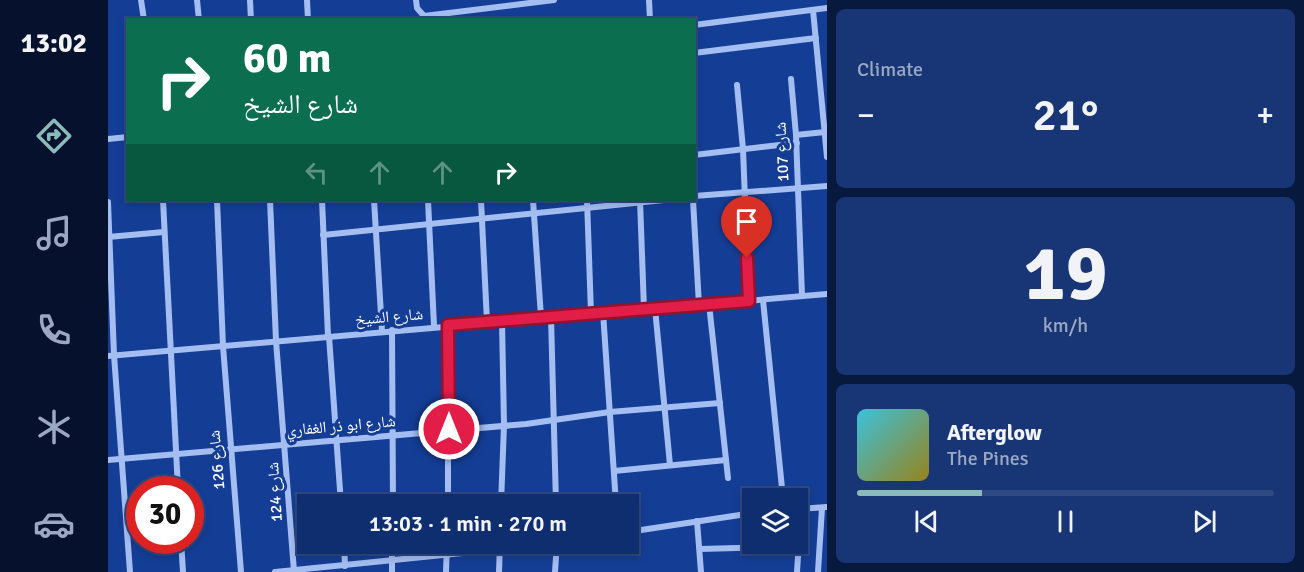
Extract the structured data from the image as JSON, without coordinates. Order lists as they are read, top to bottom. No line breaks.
{"streets":{"street":["شارع 107","شارع الشيخ","شارع ابو ذر الغفاري","شارع 126","شارع 124"]},"crossings":[["شارع 107","شارع الشيخ"],["شارع الشيخ","شارع 126"],["شارع الشيخ","شارع 124"],["شارع ابو ذر الغفاري","شارع 126"],["شارع ابو ذر الغفاري","شارع 124"]],"page":{"tabs":"13:02","tile":["Climate",["19","km/h"]],"turn":["60 m","شارع الشيخ"],"heat":["−","21°","+"],"song":["Afterglow","The Pines"],"limit":"30","trip":"13:03 · 1 min · 270 m"}}
